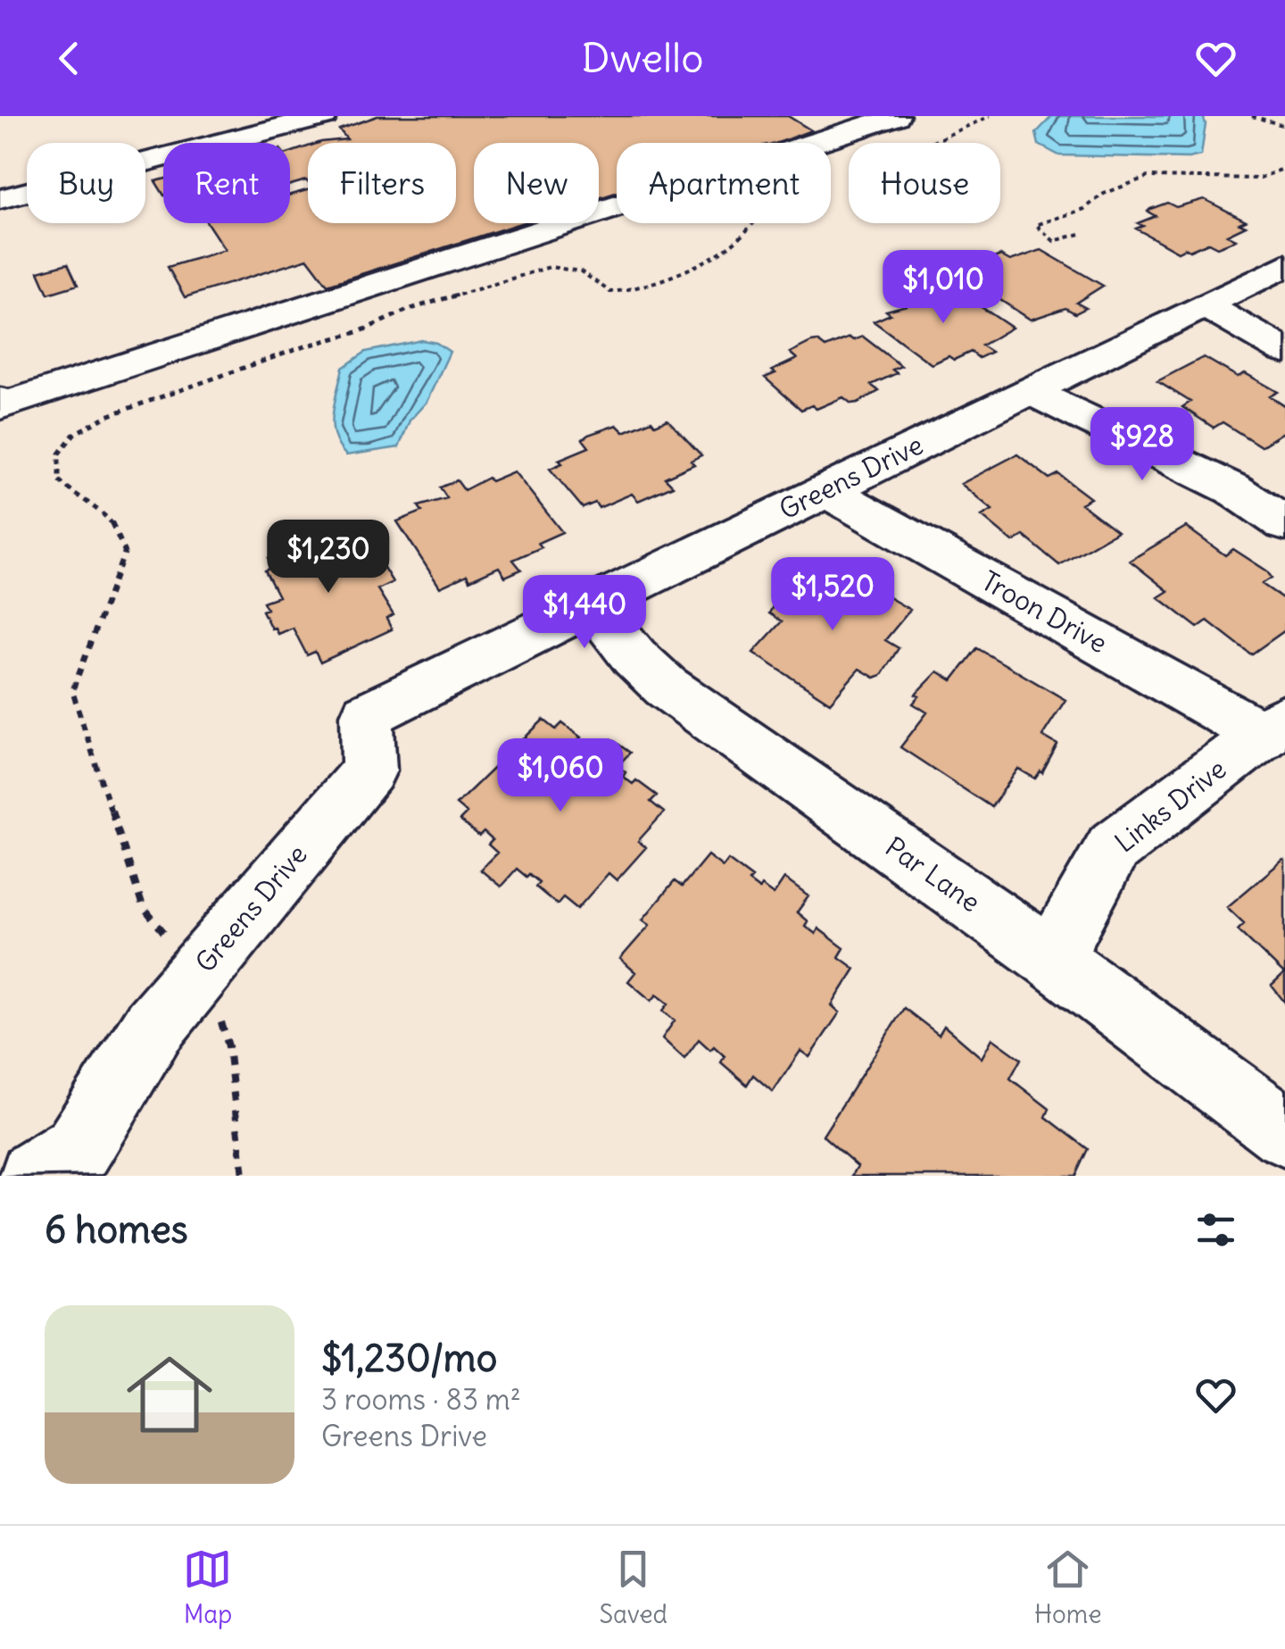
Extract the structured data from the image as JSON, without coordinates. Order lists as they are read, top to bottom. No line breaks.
{"streets":{"street":["Greens Drive","Troon Drive","Links Drive","Par Lane"]},"crossings":[["Greens Drive","Troon Drive"],["Greens Drive","Par Lane"],["Troon Drive","Links Drive"],["Links Drive","Par Lane"]],"page":{"header":"Dwello","chip":["Buy","Rent","Filters","New","Apartment","House"],"price":["$1,010","$928","$1,230","$1,520","$1,440","$1,060"],"heading":"6 homes","list":[{"name":"$1,230/mo","note":"3 rooms · 83 m² · Greens Drive"}],"tabs":["Map","Saved","Home"]}}
